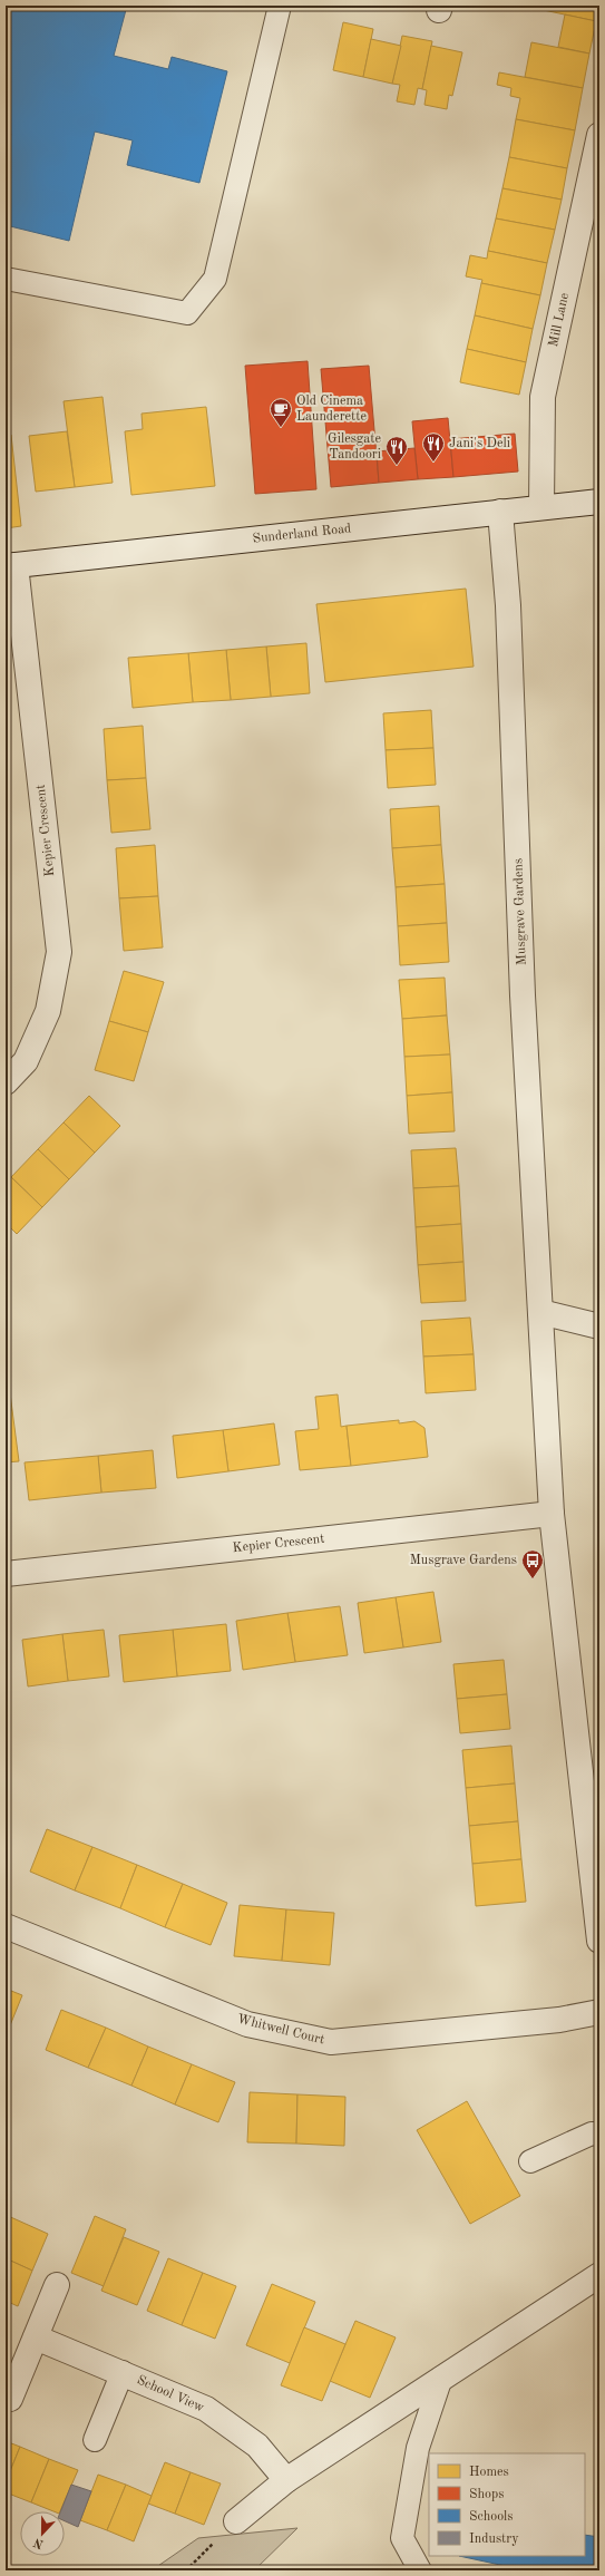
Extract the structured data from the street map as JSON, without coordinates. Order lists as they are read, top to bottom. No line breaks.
{"streets":{"street":["Mill Lane","Sunderland Road","Kepier Crescent","Musgrave Gardens","Whitwell Court","School View"]},"crossings":[["Mill Lane","Sunderland Road"],["Sunderland Road","Kepier Crescent"],["Sunderland Road","Musgrave Gardens"],["Kepier Crescent","Musgrave Gardens"]],"places":{"cafe":["Old Cinema Launderette"],"restaurant":["Jani's Deli","Gilesgate Tandoori"],"bus stop":["Musgrave Gardens"]},"legend":["Homes","Shops","Schools","Industry"],"north":"bottom"}
